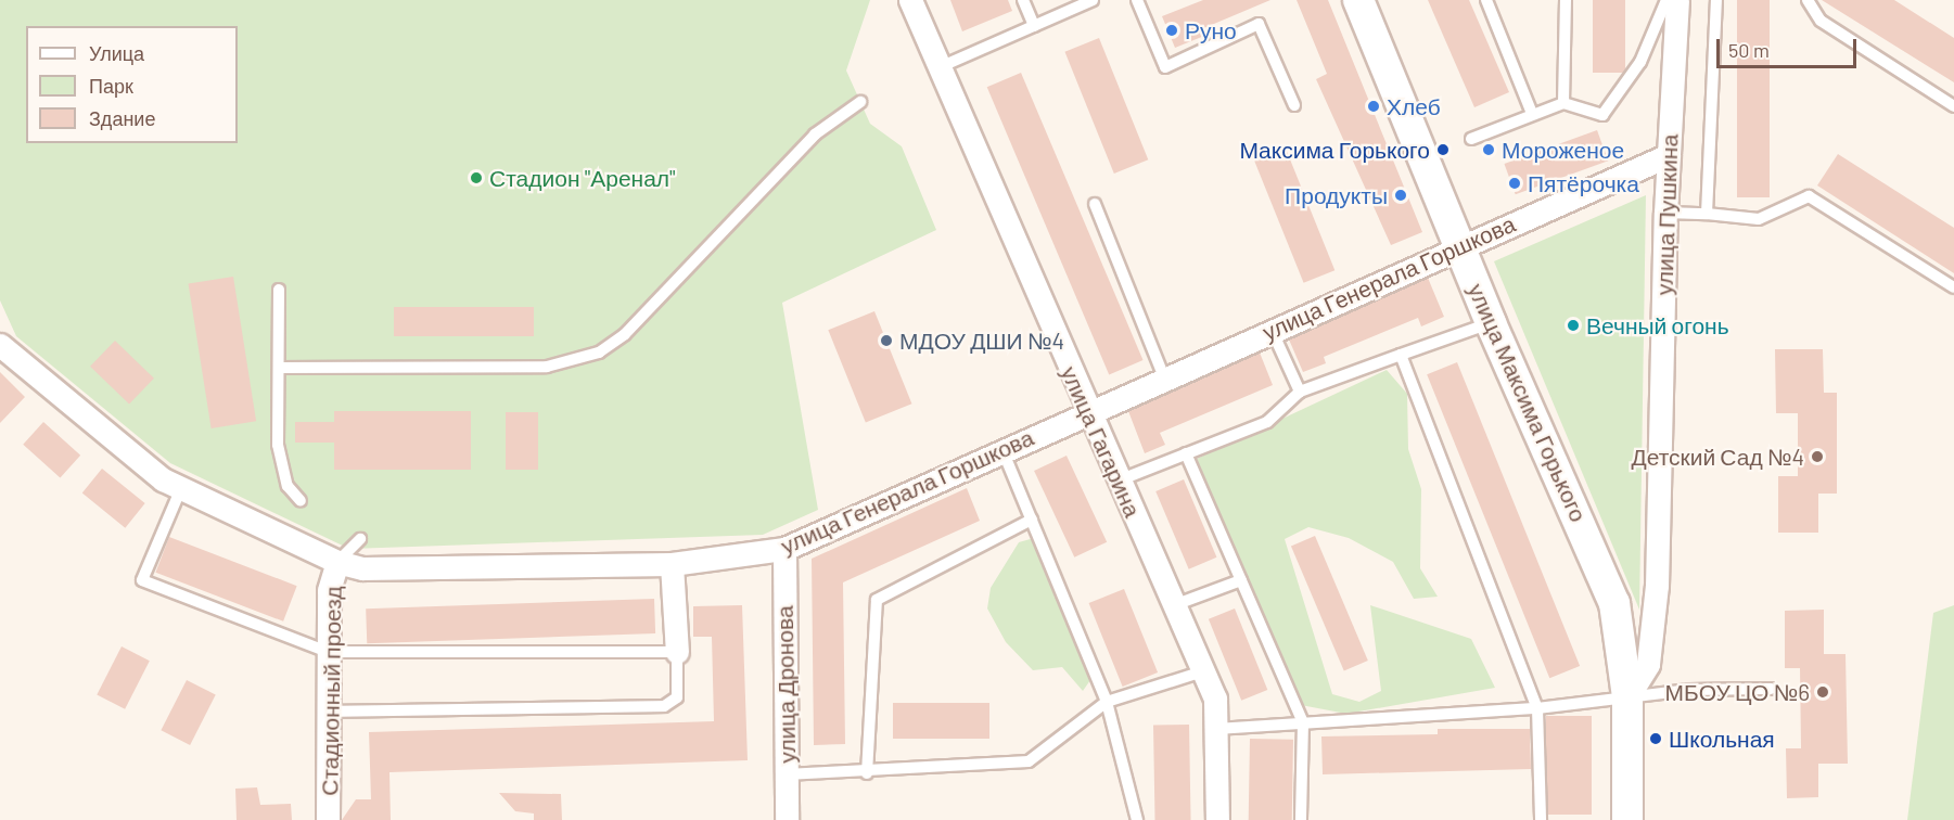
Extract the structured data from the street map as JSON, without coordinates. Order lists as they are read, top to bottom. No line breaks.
{"streets":{"street":["улица Пушкина","улица Генерала Горшкова","улица Максима Горького","улица Гагарина","улица Дронова","Стадионный проезд"]},"crossings":[["улица Пушкина","улица Генерала Горшкова"],["улица Пушкина","улица Максима Горького"],["улица Генерала Горшкова","улица Максима Горького"],["улица Генерала Горшкова","улица Гагарина"],["улица Генерала Горшкова","улица Дронова"],["улица Генерала Горшкова","Стадионный проезд"]],"places":["Руно","Хлеб","Максима Горького","Мороженое","Стадион \"Аренал\"","Пятёрочка","Продукты","Вечный огонь","МДОУ ДШИ №4","Детский Сад №4","МБОУ ЦО №6","Школьная"],"legend":["Улица","Парк","Здание"],"scale_bar":"50 m"}
